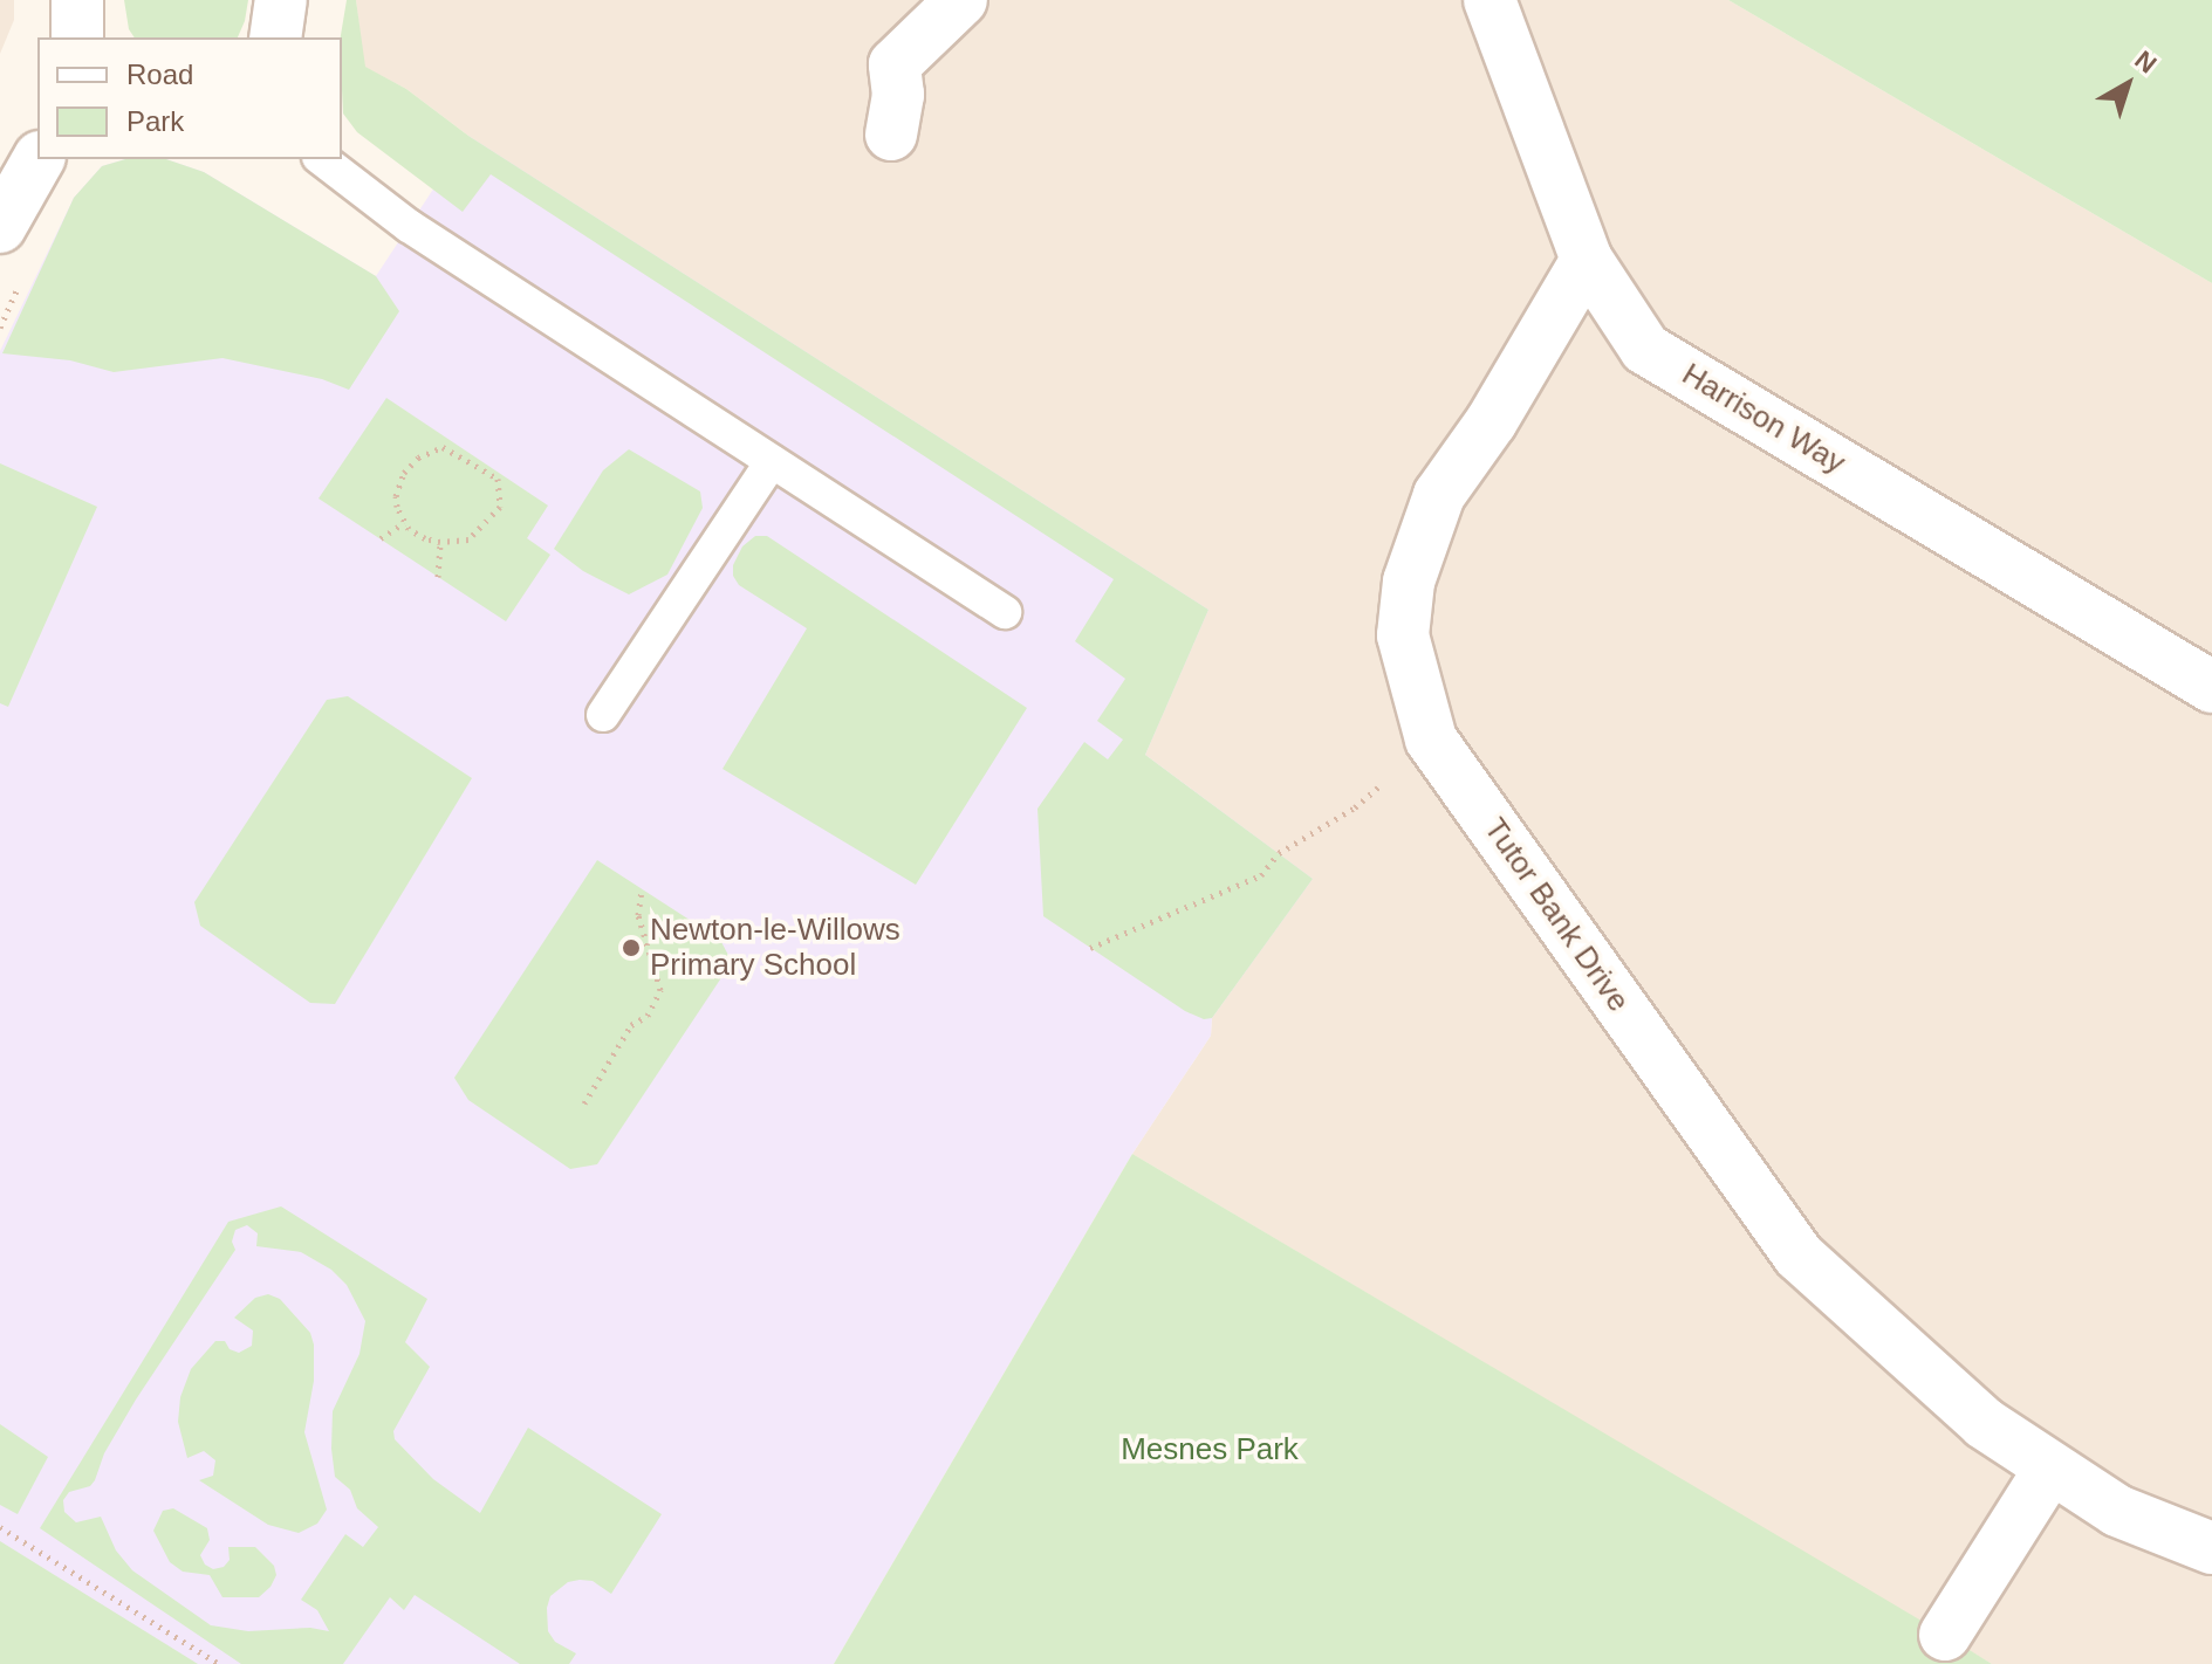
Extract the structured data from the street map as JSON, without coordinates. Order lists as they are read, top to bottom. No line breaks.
{"streets":{"street":["Harrison Way","Tutor Bank Drive"]},"crossings":[["Harrison Way","Tutor Bank Drive"]],"parks":["Mesnes Park"],"places":["Newton-le-Willows Primary School"],"legend":["Road","Park"],"north":"top right"}
